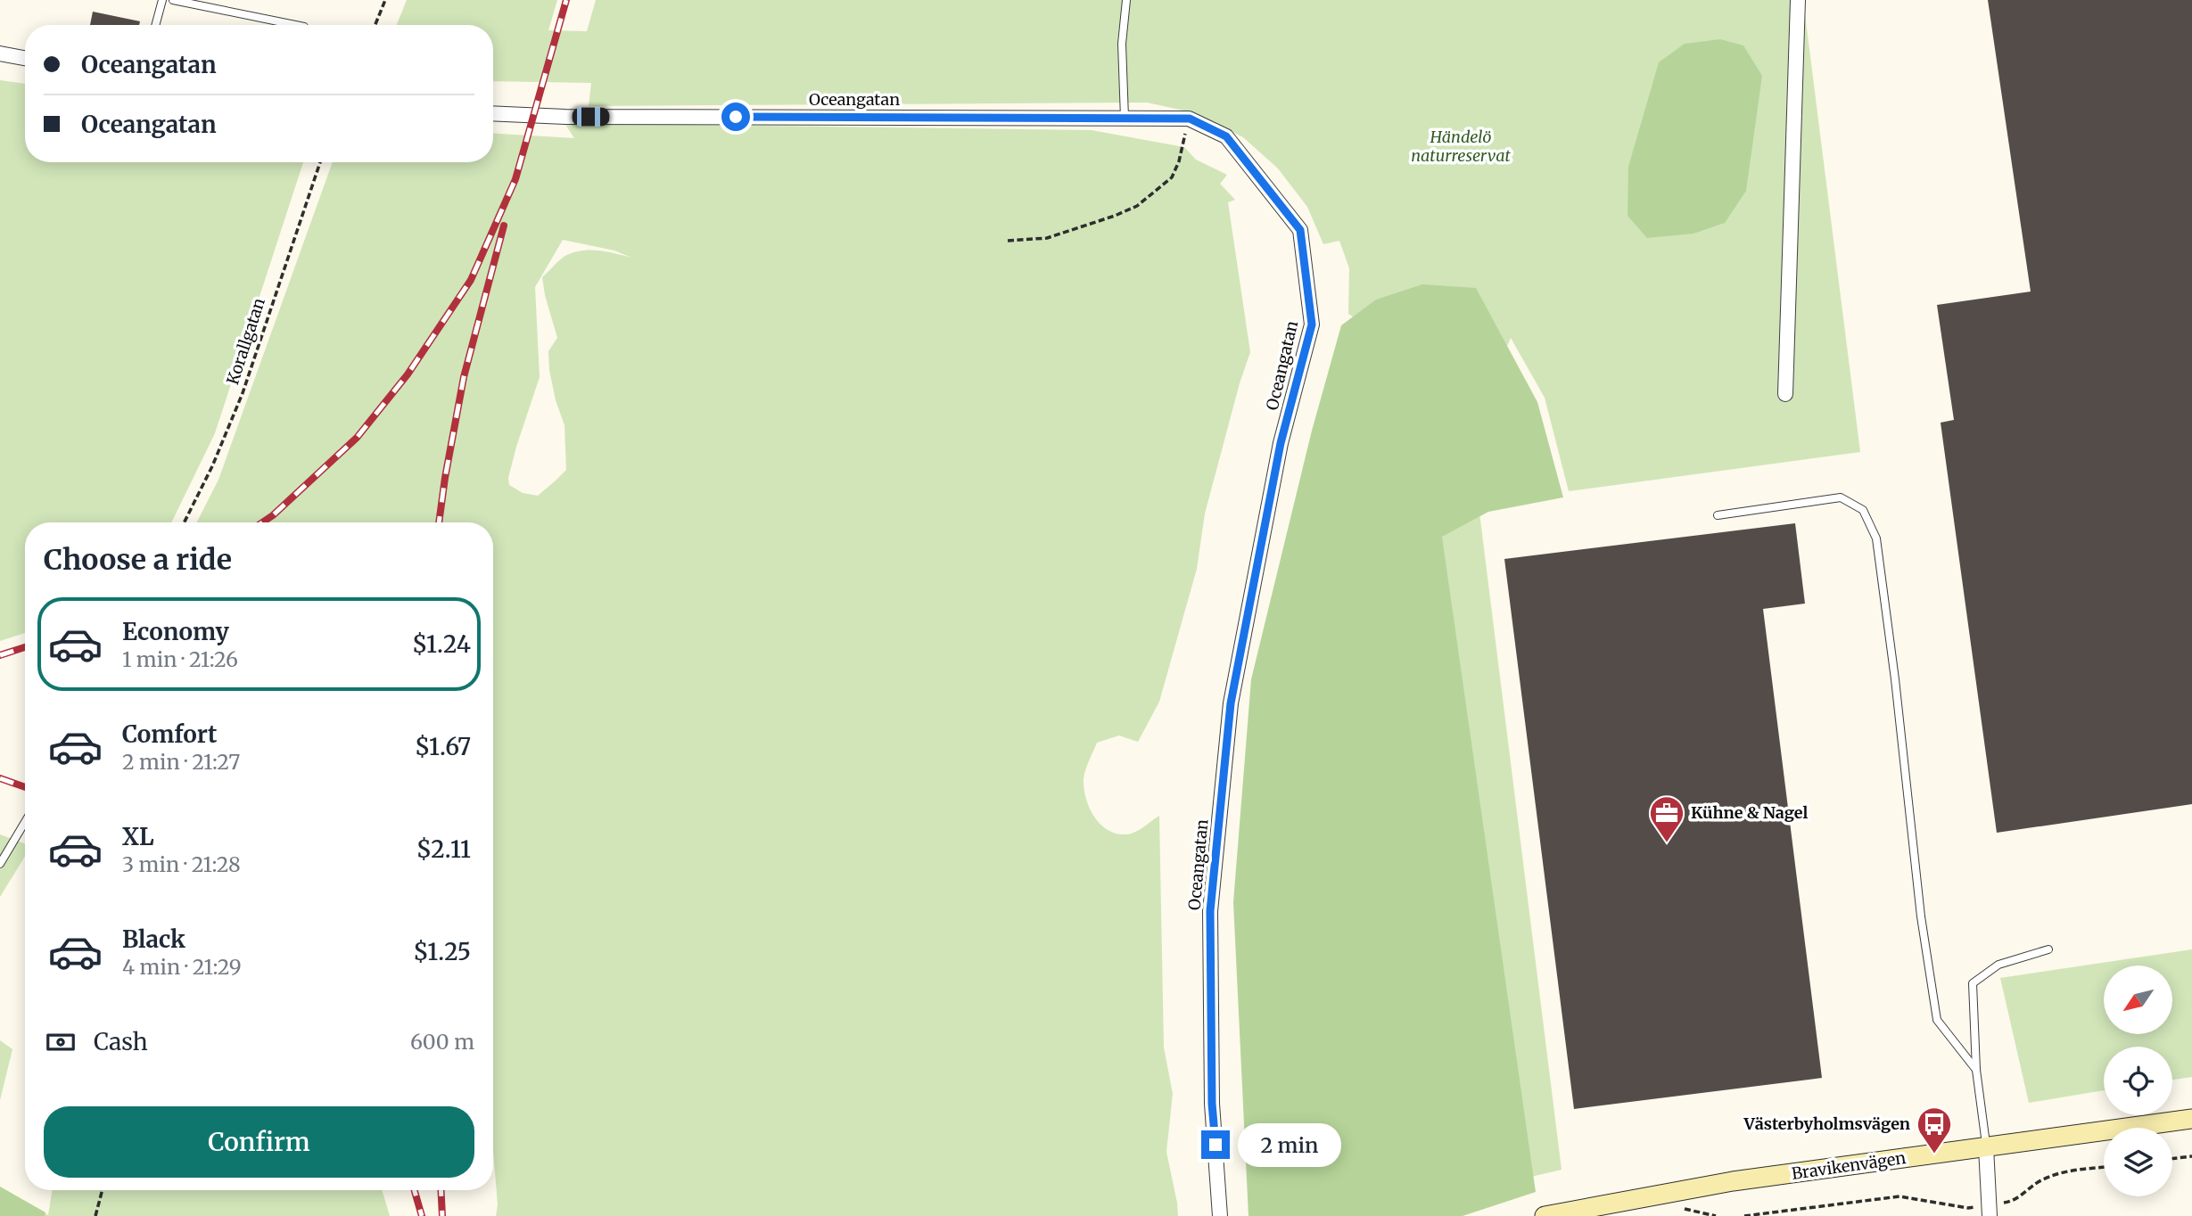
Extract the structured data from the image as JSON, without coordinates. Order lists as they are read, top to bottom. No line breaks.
{"streets":{"street":["Oceangatan","Bravikenvägen"],"path":["Korallgatan"]},"parks":["Händelö naturreservat"],"places":{"office":["Kühne & Nagel"],"bus stop":["Västerbyholmsvägen"]},"north":"bottom left","page":{"banner":["Oceangatan","Oceangatan"],"heading":"Choose a ride","list":[{"name":"Economy","note":"1 min · 21:26","value":"$1.24"},{"name":"Comfort","note":"2 min · 21:27","value":"$1.67"},{"name":"XL","note":"3 min · 21:28","value":"$2.11"},{"name":"Black","note":"4 min · 21:29","value":"$1.25"}],"pay":["Cash","600 m"],"buttons":"Confirm","bubble":"2 min"}}
